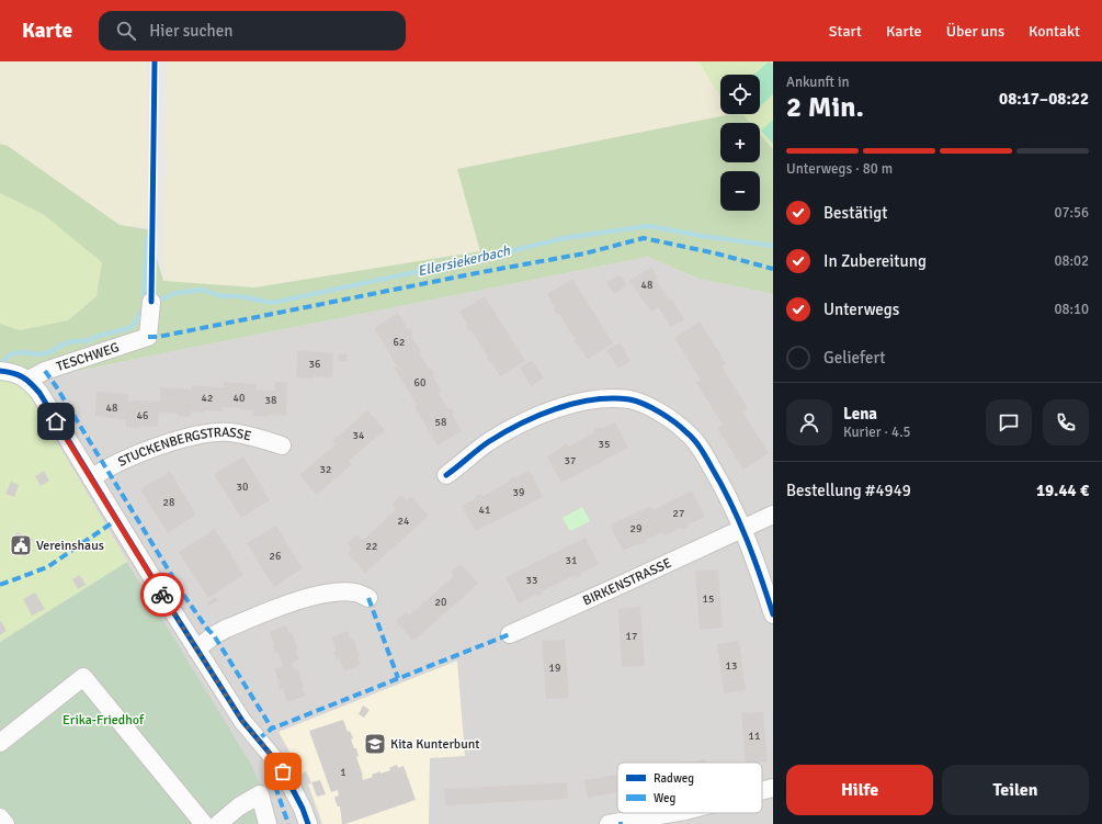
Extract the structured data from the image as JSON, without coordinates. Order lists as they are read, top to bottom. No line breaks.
{"streets":{"street":["TESCHWEG","STUCKENBERGSTRASSE","BIRKENSTRASSE"]},"water":["Ellersiekerbach"],"parks":["Erika-Friedhof"],"places":{"public building":["Vereinshaus"],"school or university":["Kita Kunterbunt"]},"house_numbers":["48","62","36","60","42","40","38","48","46","58","34","35","37","32","30","39","28","41","27","24","29","22","26","31","33","15","20","17","13","19","11","1"],"legend":["Radweg","Weg"],"page":{"header":"Karte","search":"Hier suchen","nav":["Start","Karte","Über uns","Kontakt"],"heading":["2 Min.","Ankunft in","08:17–08:22"],"panel":["Lena","Kurier · 4.5","Bestellung #4949","19.44 €"],"map_buttons":["+","−"],"bar":"Unterwegs · 80 m","list":[["Bestätigt","07:56"],["In Zubereitung","08:02"],["Unterwegs","08:10"],"Geliefert"],"buttons":["Hilfe","Teilen"]}}
